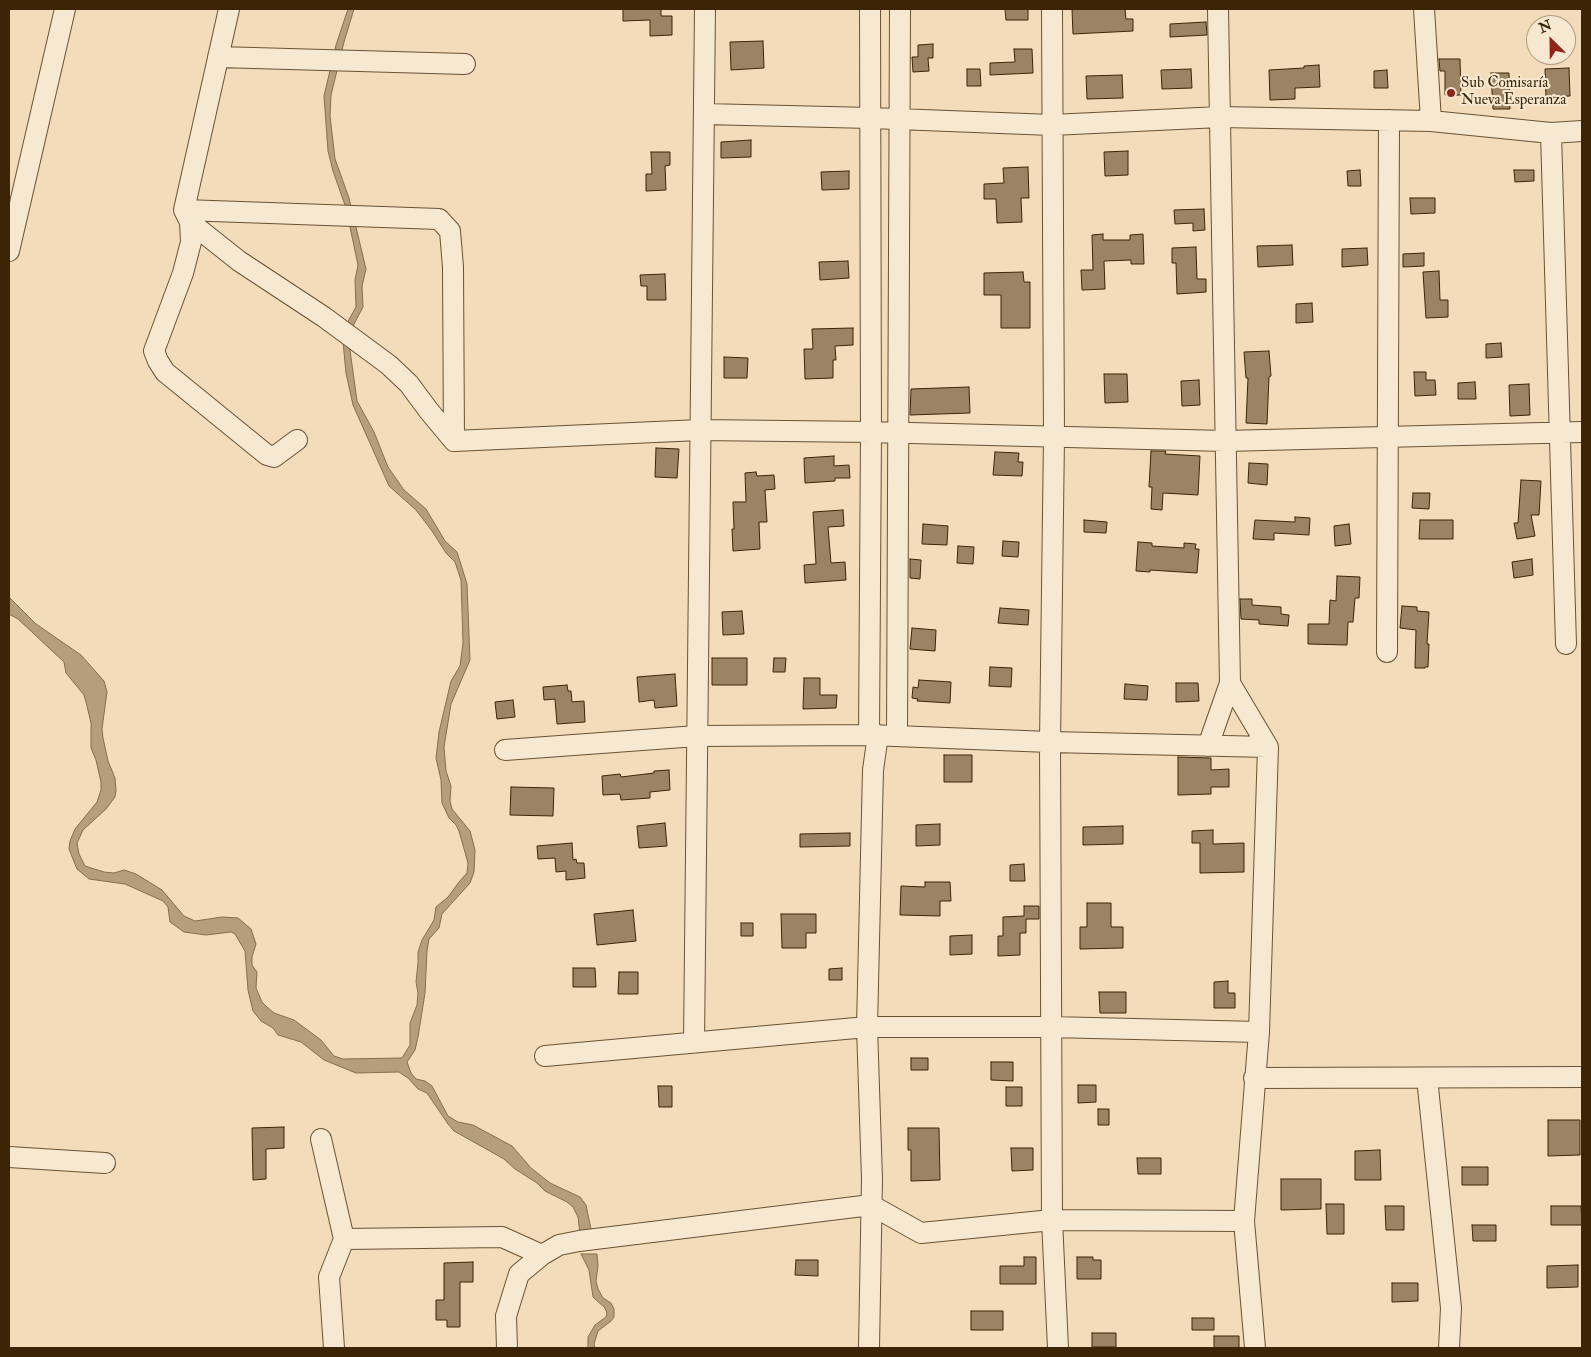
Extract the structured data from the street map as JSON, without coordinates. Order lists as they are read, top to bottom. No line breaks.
{"places":["Sub Comisaría Nueva Esperanza"],"north":"top left"}
